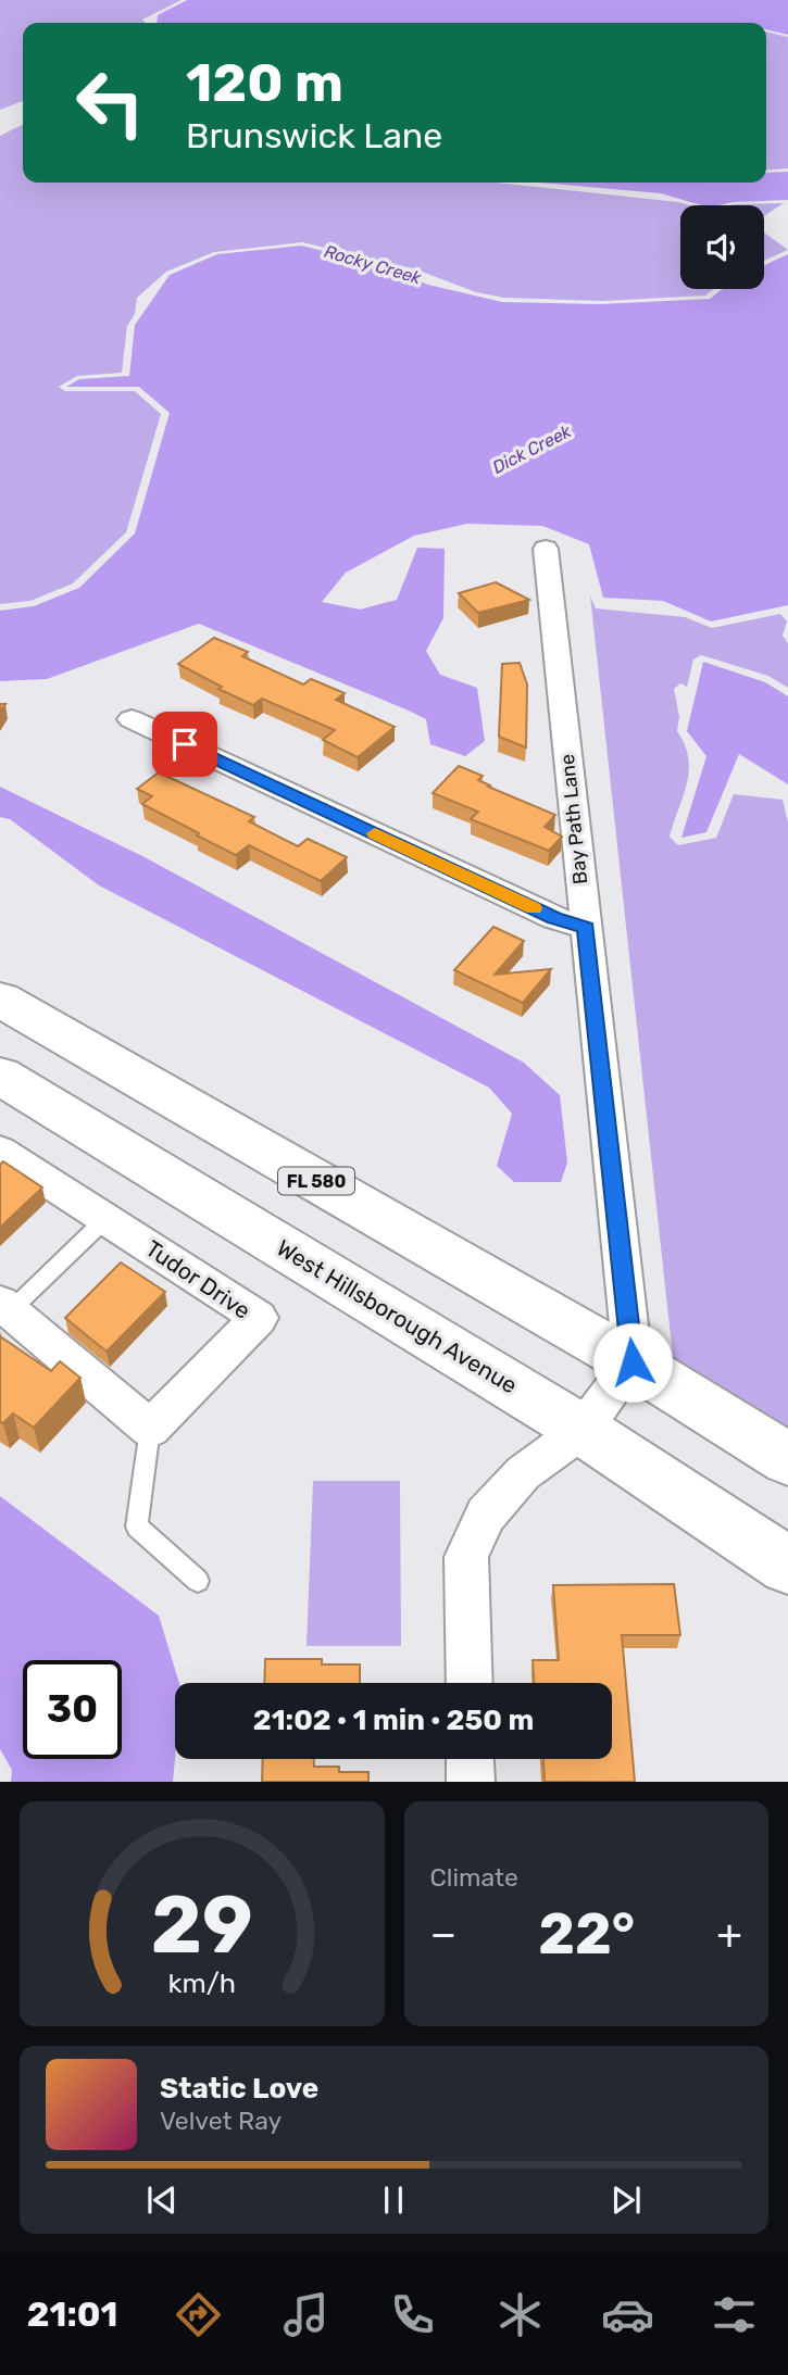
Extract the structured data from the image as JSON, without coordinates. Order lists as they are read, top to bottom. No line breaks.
{"streets":{"main road":["FL 580","West Hillsborough Avenue"],"street":["Bay Path Lane","Tudor Drive"]},"crossings":[["Bay Path Lane","FL 580"]],"water":["Rocky Creek","Dick Creek"],"page":{"turn":["120 m","Brunswick Lane"],"limit":"30","trip":"21:02 · 1 min · 250 m","tile":"Climate","heat":["−","22°","+"],"song":["Static Love","Velvet Ray"],"tabs":"21:01","gauge":["29","km/h"]}}
